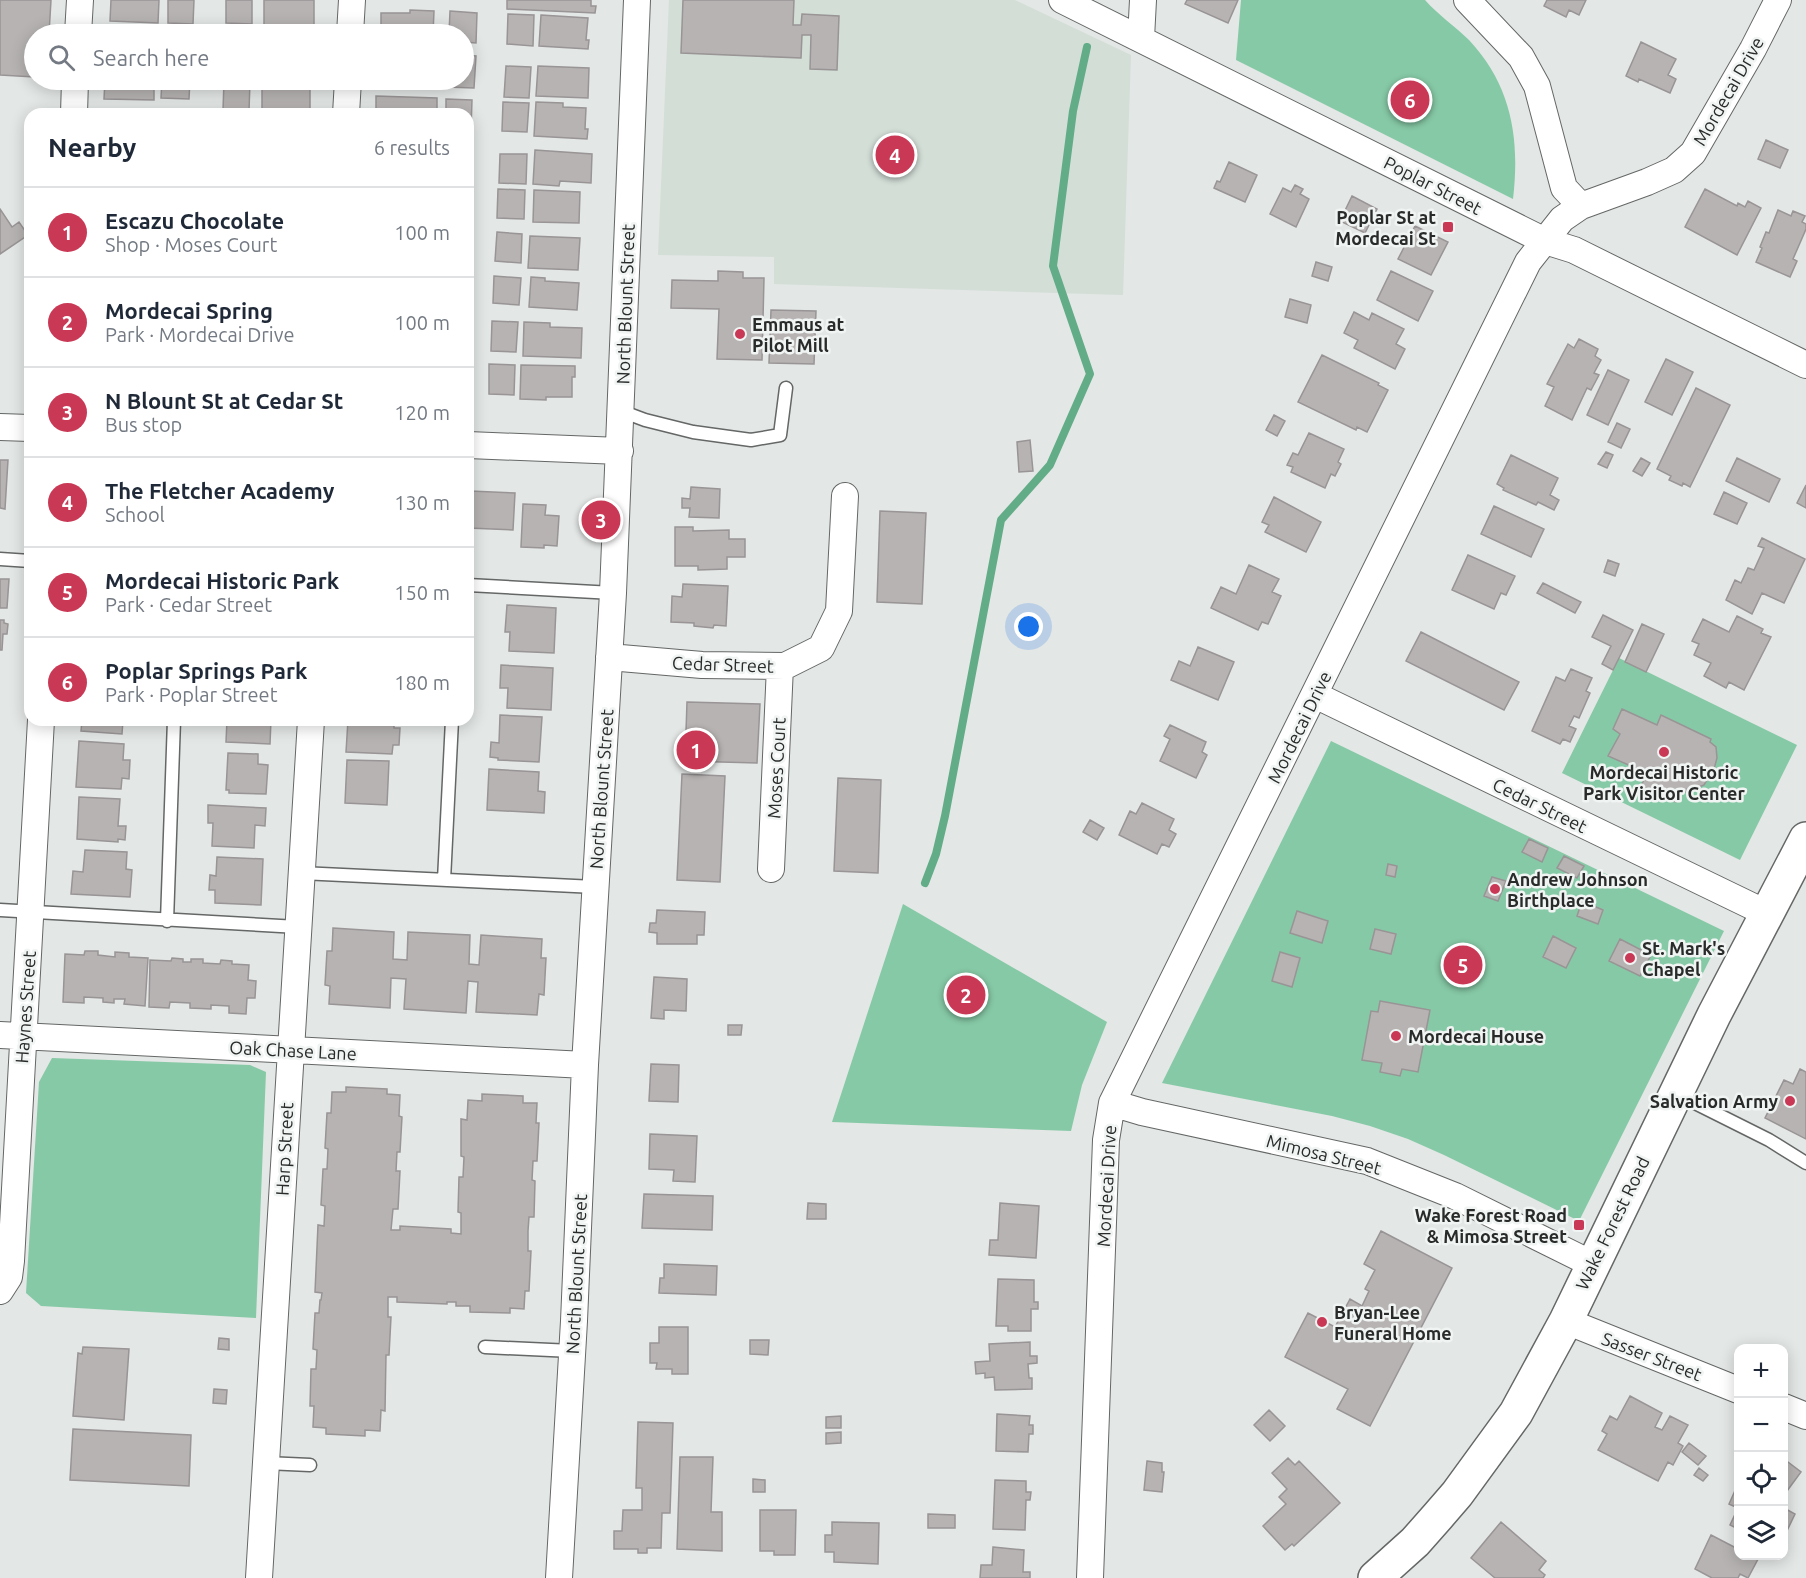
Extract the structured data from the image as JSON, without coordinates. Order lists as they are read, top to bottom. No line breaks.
{"streets":{"main road":["Wake Forest Road"],"street":["Mordecai Drive","Poplar Street","North Blount Street","Cedar Street","Moses Court","Haynes Street","Oak Chase Lane","Harp Street","Mimosa Street","Sasser Street"]},"crossings":[["Mordecai Drive","Poplar Street"],["Mordecai Drive","Cedar Street"],["Mordecai Drive","Mimosa Street"],["North Blount Street","Cedar Street"],["North Blount Street","Oak Chase Lane"],["Cedar Street","Moses Court"],["Cedar Street","Wake Forest Road"],["Haynes Street","Oak Chase Lane"],["Oak Chase Lane","Harp Street"],["Mimosa Street","Wake Forest Road"],["Wake Forest Road","Sasser Street"]],"places":{"transit":["Poplar St at Mordecai St","Wake Forest Road & Mimosa Street"],"other":["Emmaus at Pilot Mill","Mordecai Historic Park Visitor Center","Andrew Johnson Birthplace","St. Mark's Chapel","Mordecai House","Salvation Army","Bryan-Lee Funeral Home"]},"page":{"search":"Search here","pins":["6","4","3","1","5","2"],"heading":["Nearby","6 results"],"list":[{"mark":"1","name":"Escazu Chocolate","note":"Shop · Moses Court","value":"100 m"},{"mark":"2","name":"Mordecai Spring","note":"Park · Mordecai Drive","value":"100 m"},{"mark":"3","name":"N Blount St at Cedar St","note":"Bus stop","value":"120 m"},{"mark":"4","name":"The Fletcher Academy","note":"School","value":"130 m"},{"mark":"5","name":"Mordecai Historic Park","note":"Park · Cedar Street","value":"150 m"},{"mark":"6","name":"Poplar Springs Park","note":"Park · Poplar Street","value":"180 m"}],"map_buttons":["+","−"]}}
